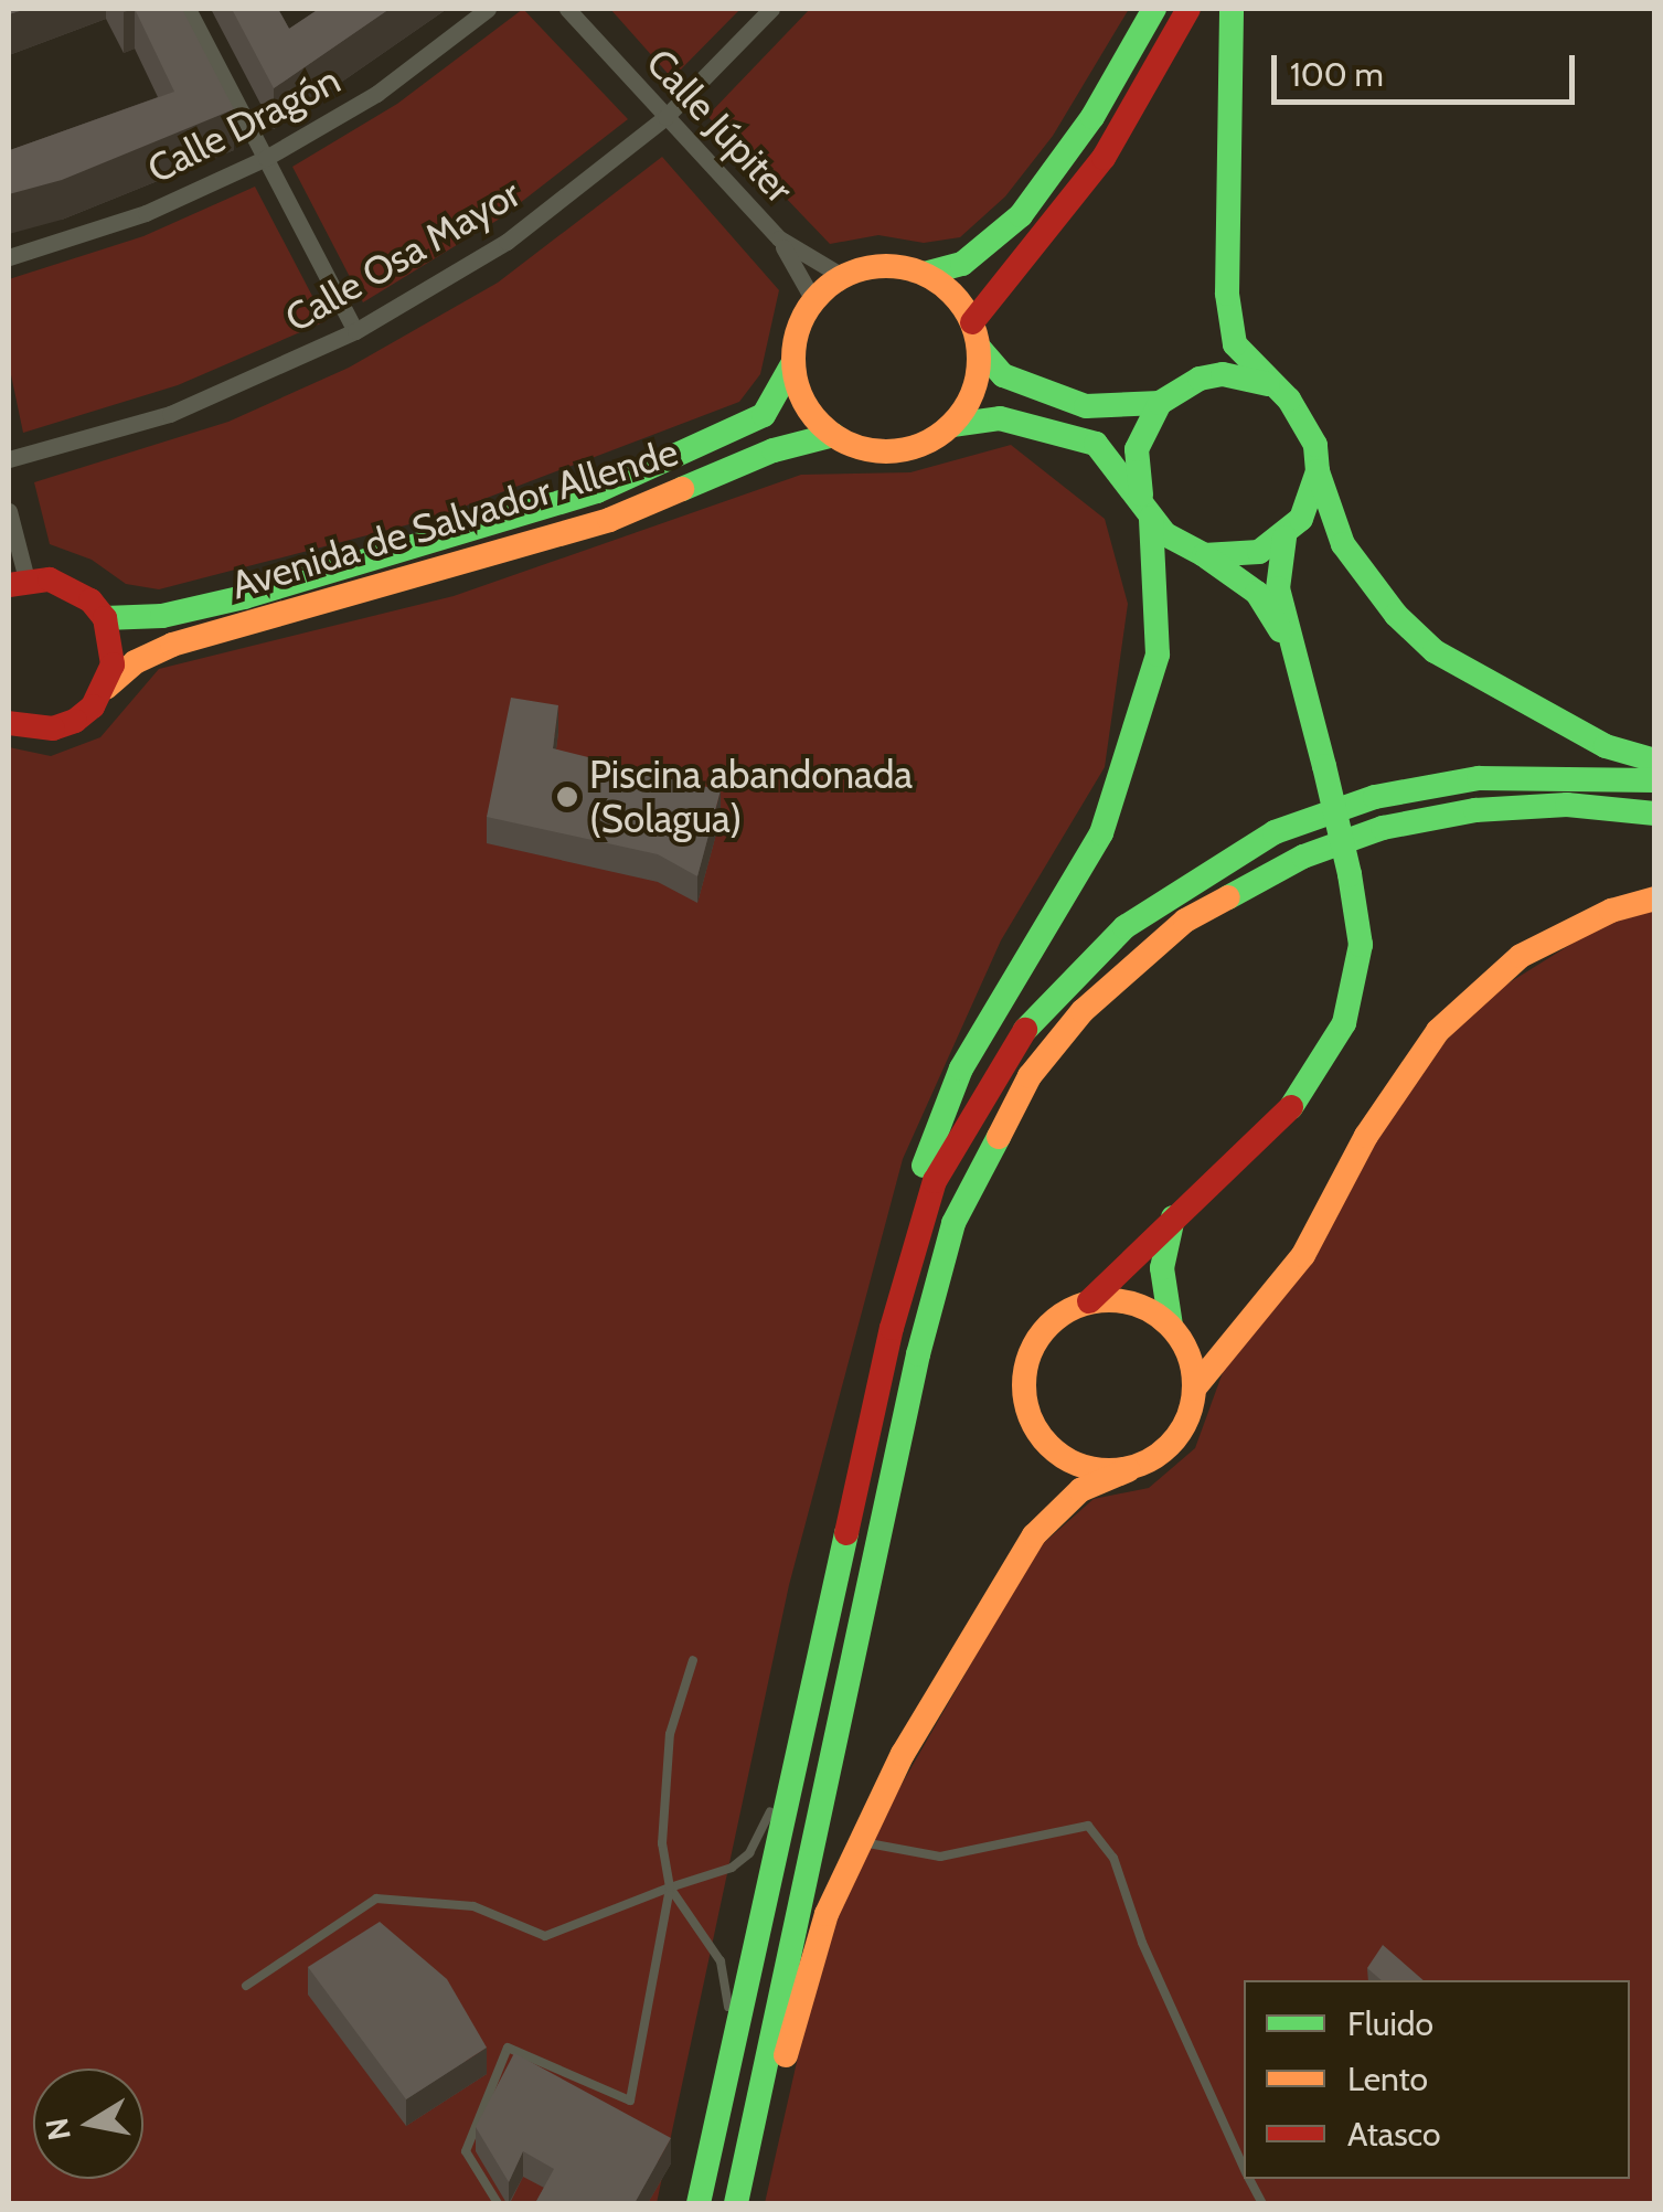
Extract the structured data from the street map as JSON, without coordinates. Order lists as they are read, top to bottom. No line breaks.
{"streets":{"main road":["Avenida de Salvador Allende"],"street":["Calle Dragón","Calle Júpiter","Calle Osa Mayor"]},"crossings":[["Calle Júpiter","Calle Osa Mayor"],["Calle Júpiter","Avenida de Salvador Allende"]],"places":["Piscina abandonada (Solagua)"],"legend":["Fluido","Lento","Atasco"],"scale_bar":"100 m","north":"left"}
